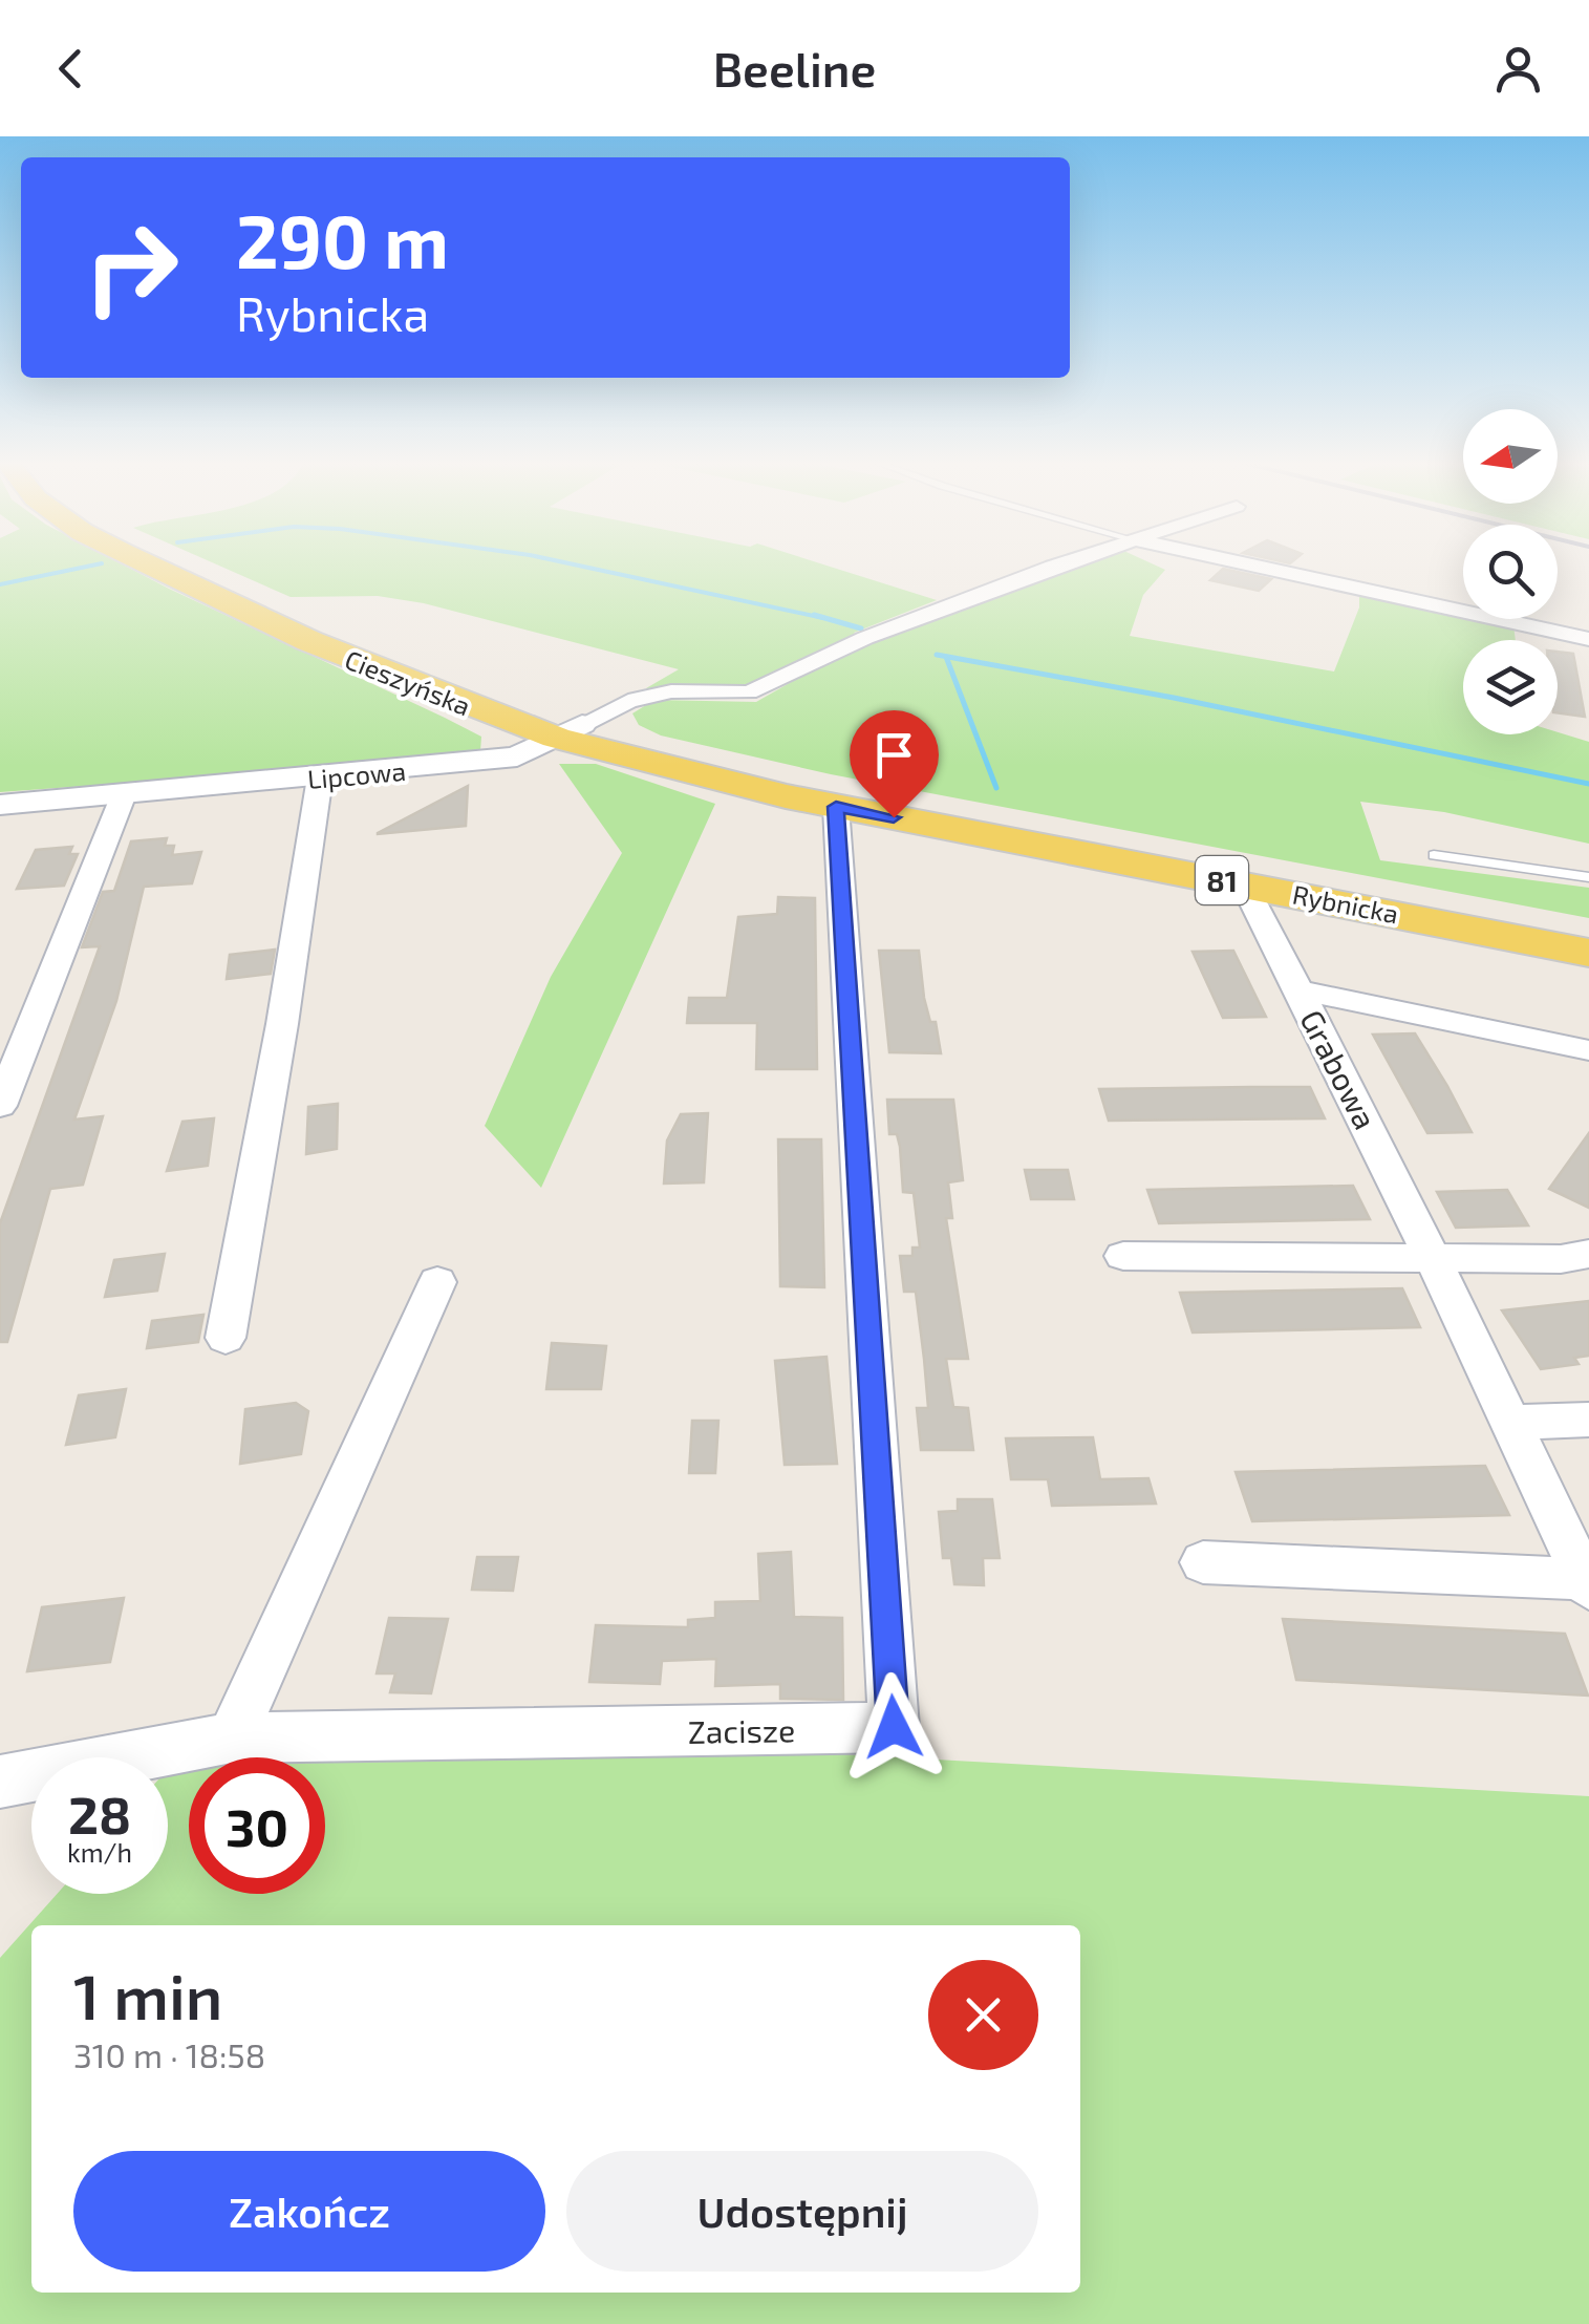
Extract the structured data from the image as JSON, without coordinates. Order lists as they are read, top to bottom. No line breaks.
{"streets":{"main road":["Cieszyńska","81","Rybnicka"],"street":["Lipcowa","Grabowa","Zacisze"]},"crossings":[["Cieszyńska","Lipcowa"],["Cieszyńska","Rybnicka"],["Cieszyńska","Zacisze"],["Rybnicka","Grabowa"],["Rybnicka","Zacisze"]],"north":"left","page":{"header":"Beeline","turn":["290 m","Rybnicka"],"speed":"28 km/h","limit":"30","heading":["1 min","310 m · 18:58"],"buttons":["Zakończ","Udostępnij"]}}
